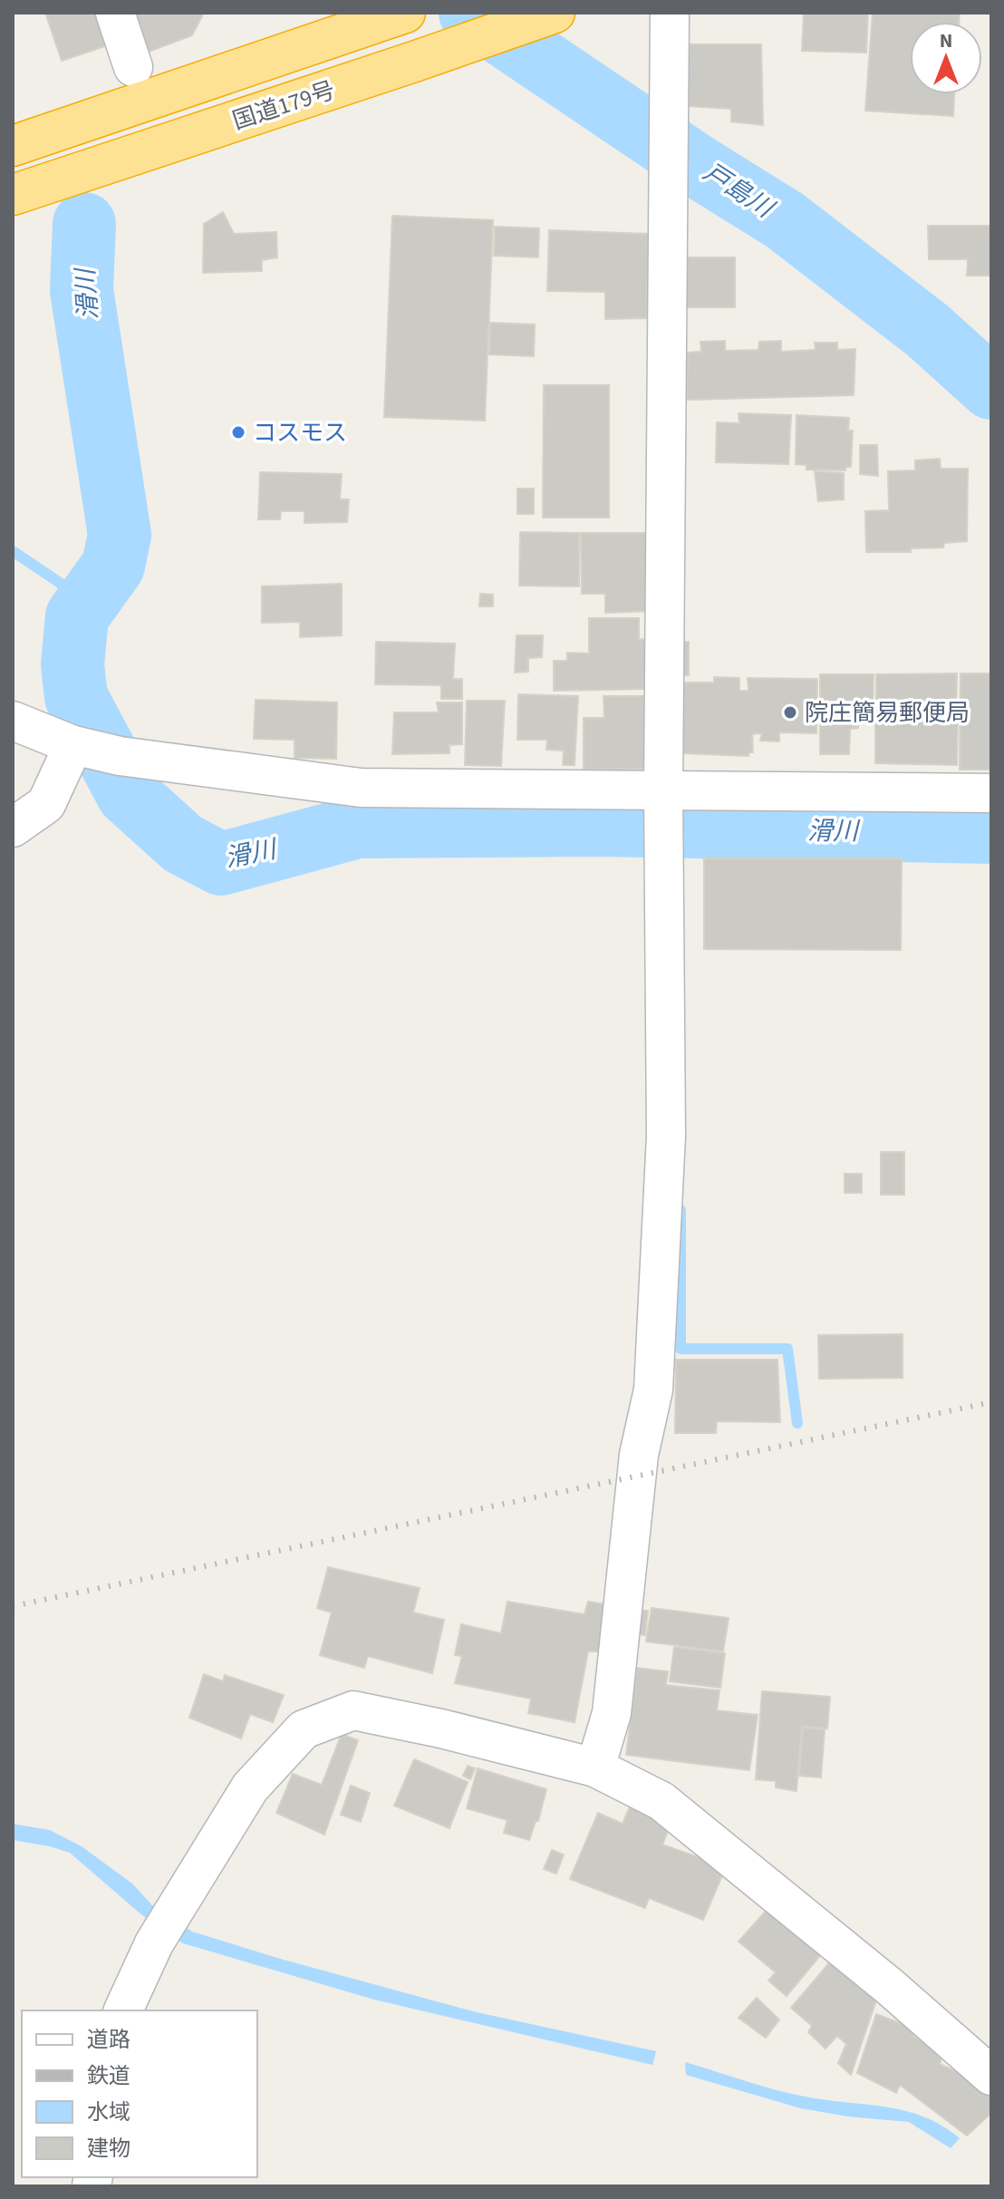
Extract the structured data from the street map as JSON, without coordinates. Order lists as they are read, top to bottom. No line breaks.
{"streets":{"highway":["国道179号"]},"water":["戸島川","滑川"],"places":["コスモス","院庄簡易郵便局"],"legend":["道路","鉄道","水域","建物"],"north":"top"}
